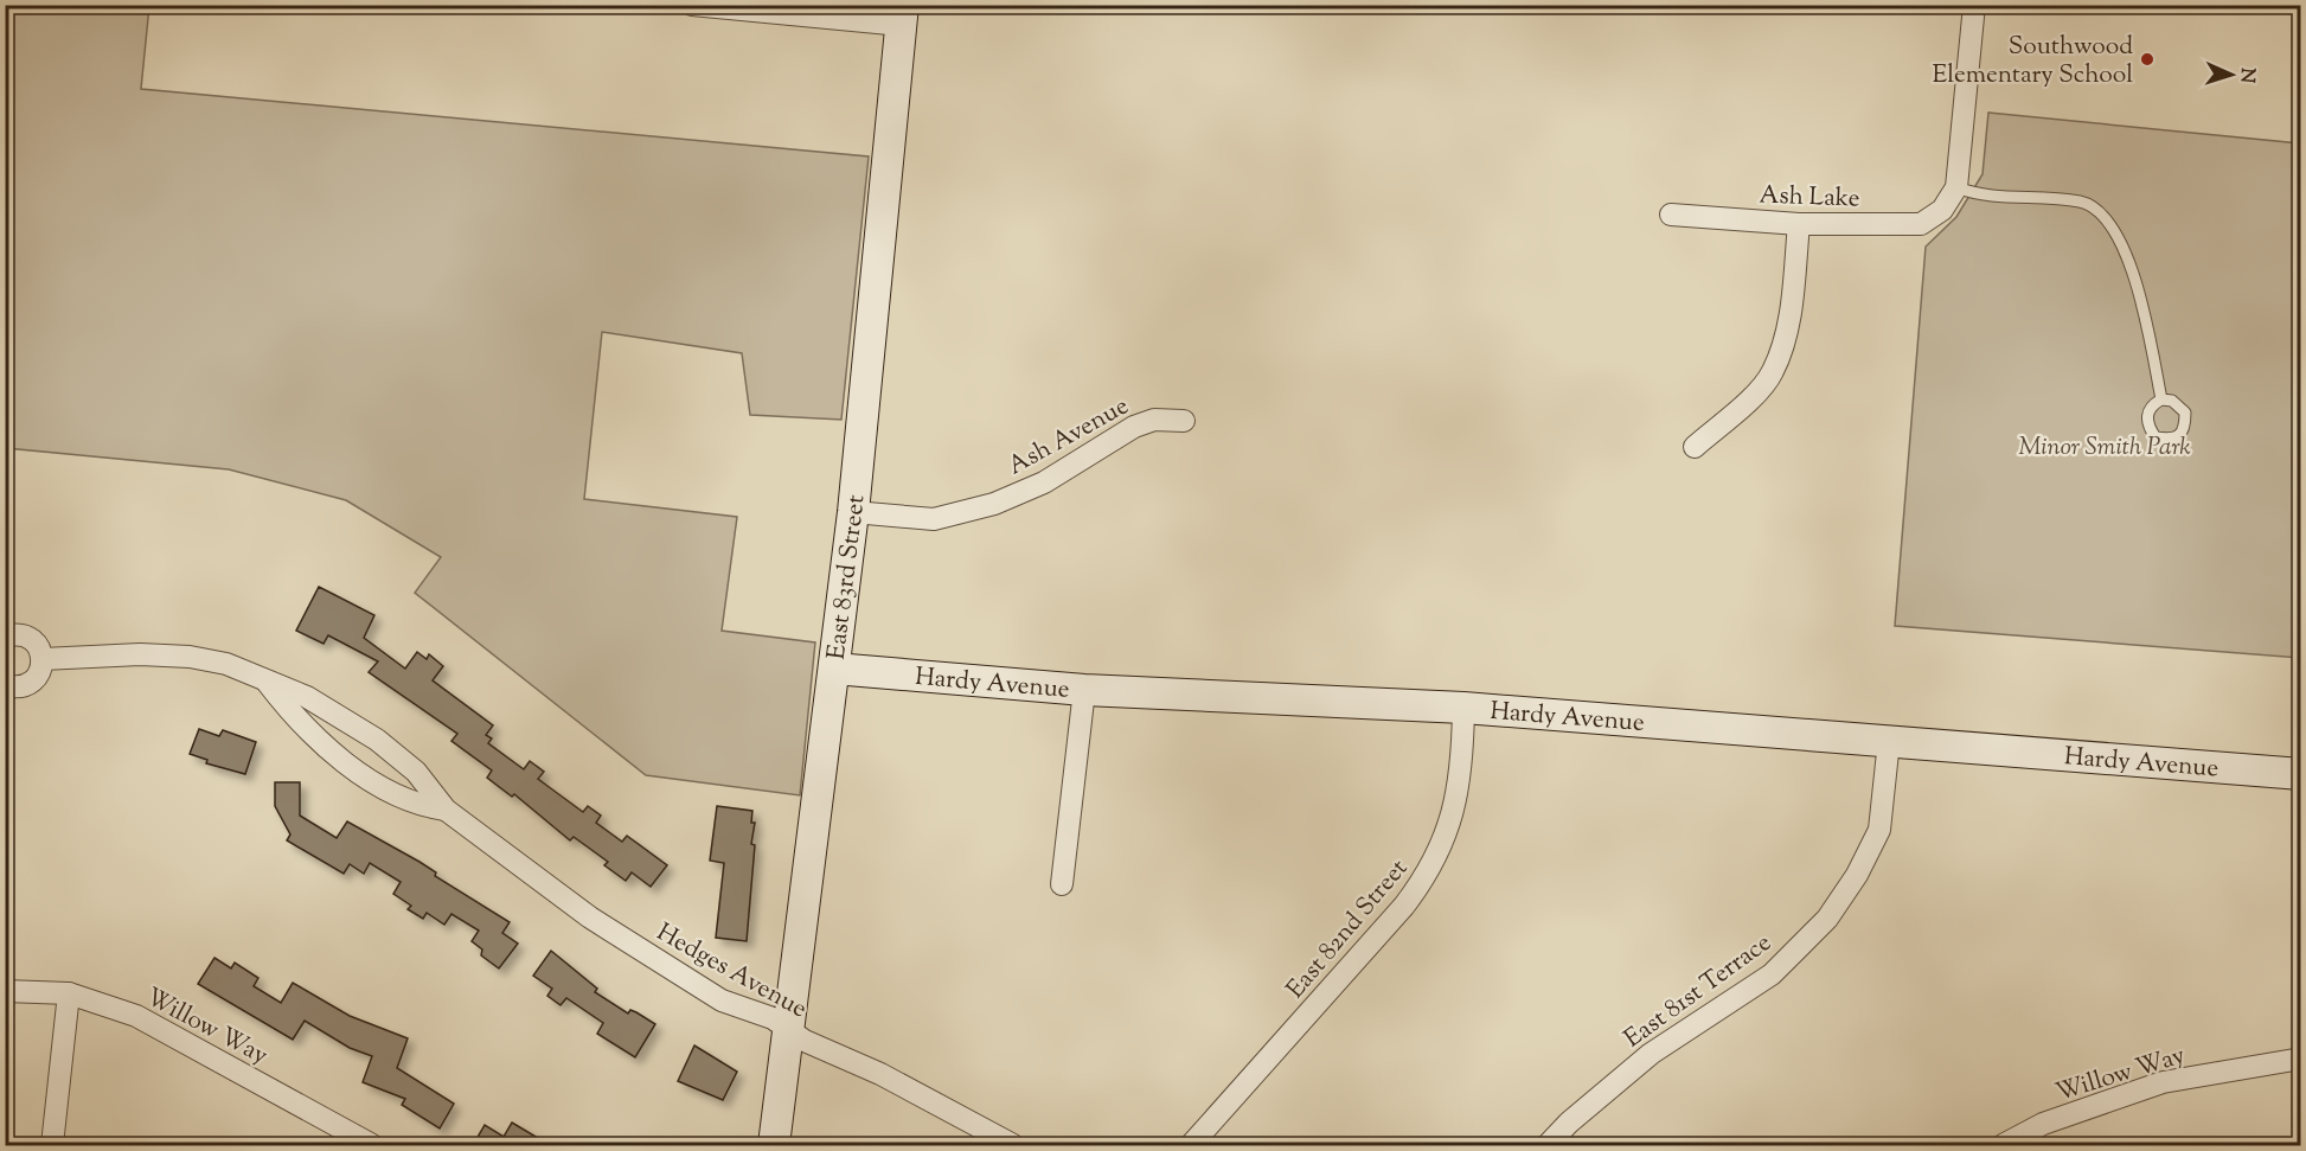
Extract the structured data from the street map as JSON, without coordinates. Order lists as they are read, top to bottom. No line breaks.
{"streets":{"street":["Ash Lake","Ash Avenue","East 83rd Street","Hardy Avenue","East 82nd Street","Hedges Avenue","East 81st Terrace","Willow Way"]},"crossings":[["Ash Avenue","East 83rd Street"],["East 83rd Street","Hardy Avenue"],["East 83rd Street","Hedges Avenue"],["Hardy Avenue","East 82nd Street"],["Hardy Avenue","East 81st Terrace"]],"parks":["Minor Smith Park"],"places":["Southwood Elementary School"],"north":"right"}
